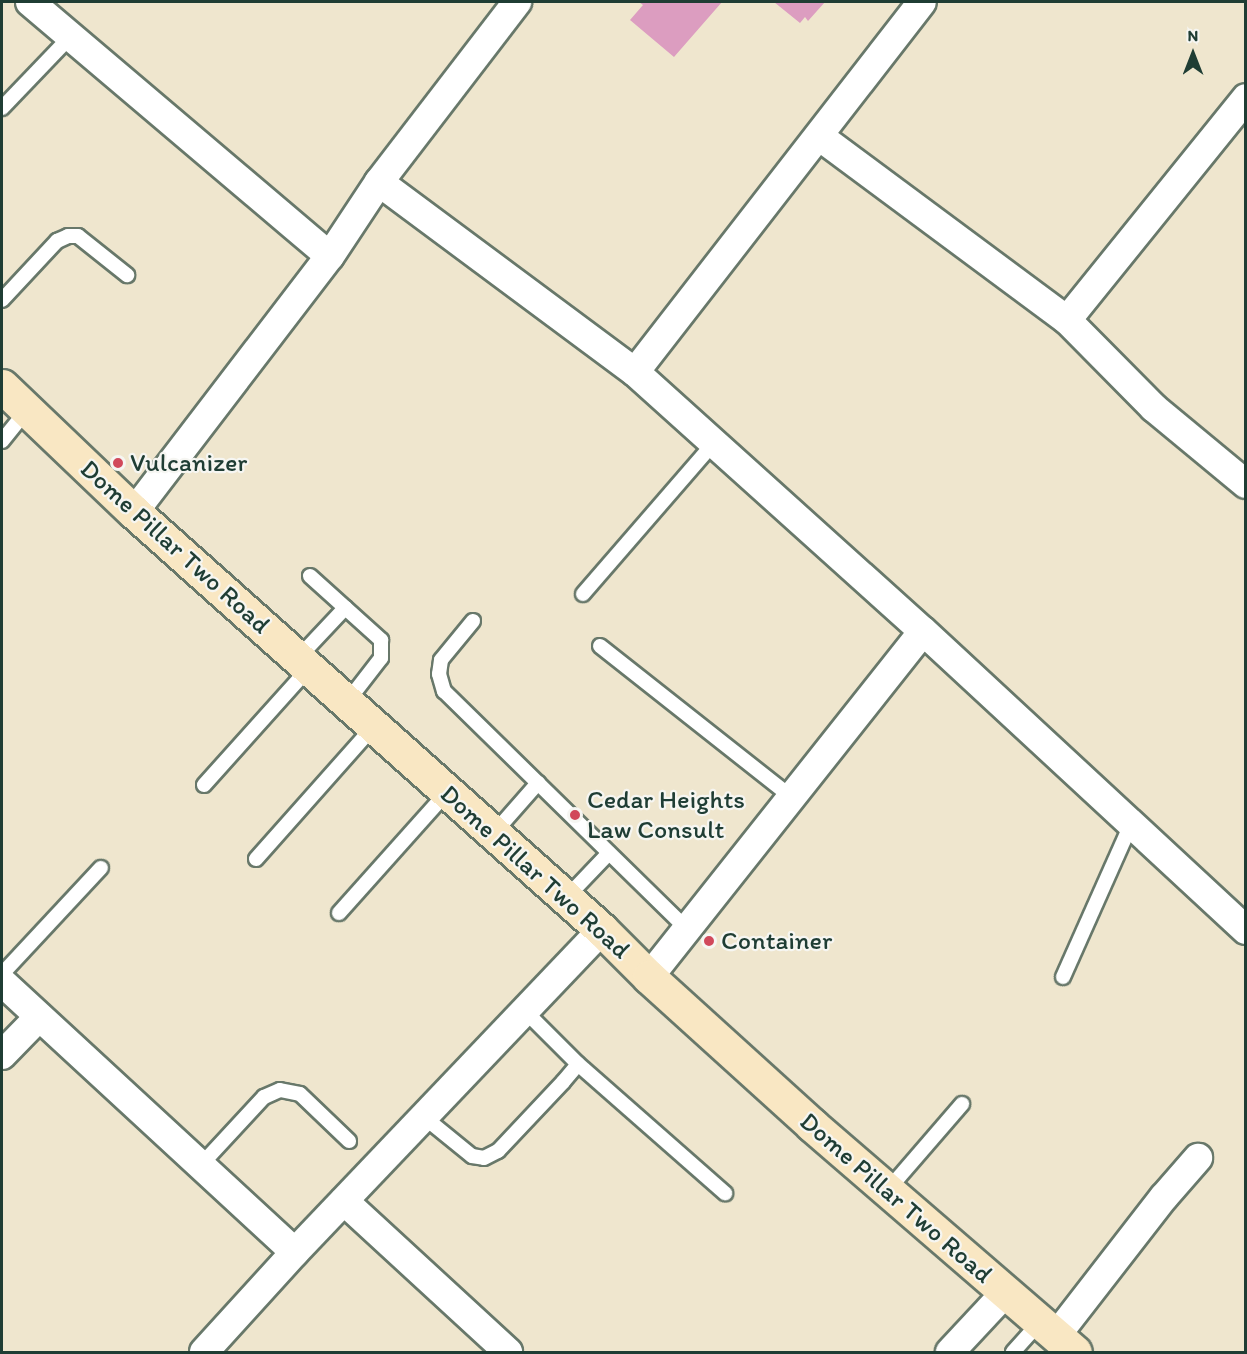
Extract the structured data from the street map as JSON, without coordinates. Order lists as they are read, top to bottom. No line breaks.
{"streets":{"street":["Dome Pillar Two Road"]},"places":["Vulcanizer","Cedar Heights Law Consult","Container"],"north":"top"}
